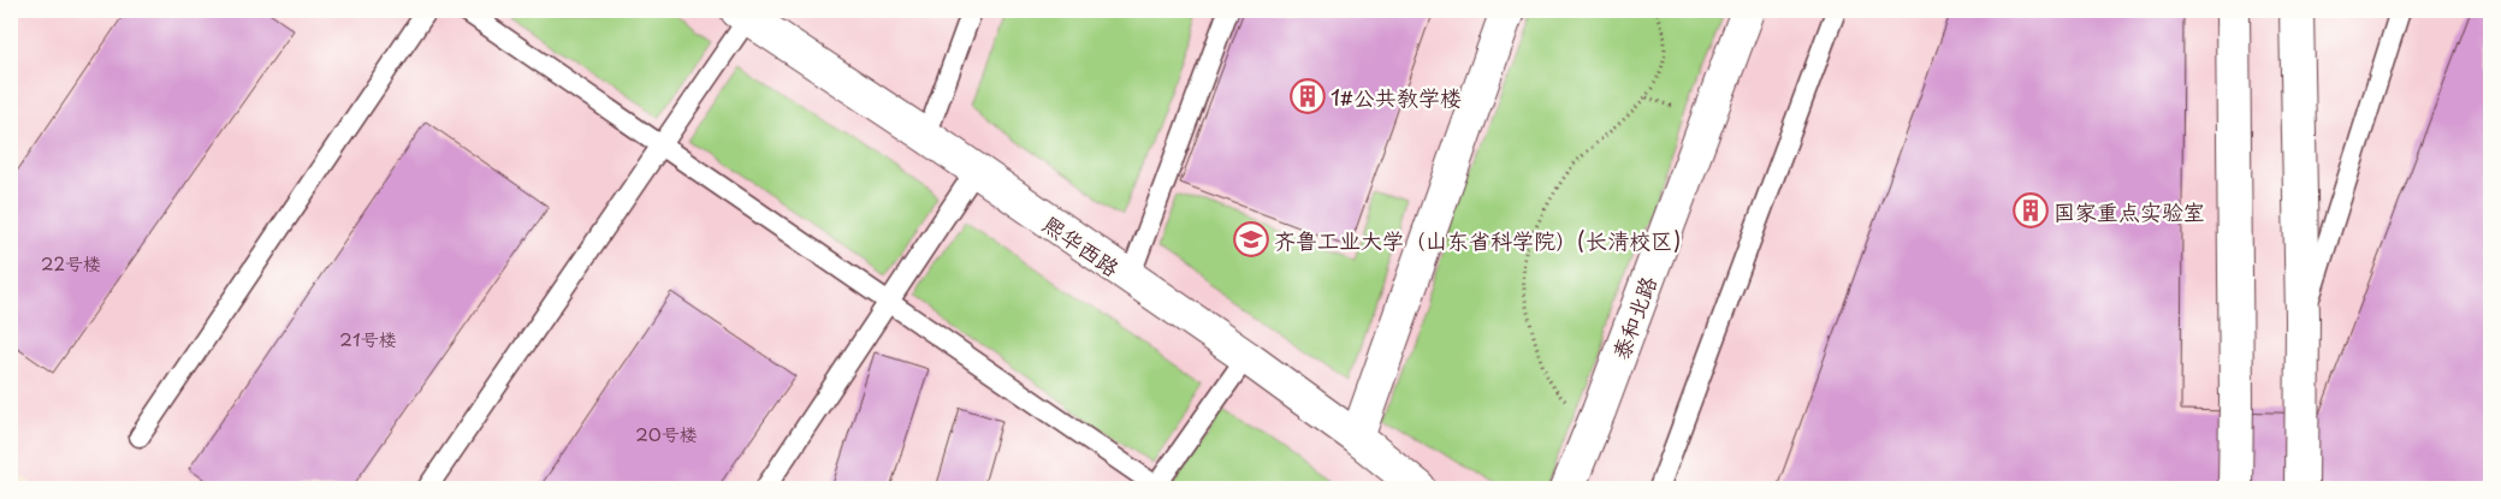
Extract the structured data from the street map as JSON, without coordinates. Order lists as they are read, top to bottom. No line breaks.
{"streets":{"street":["熙华西路","泰和北路"]},"places":{"building":["1#公共教学楼","国家重点实验室"],"school or university":["齐鲁工业大学（山东省科学院）(长清校区)"]},"house_numbers":["22号楼","21号楼","20号楼"]}
